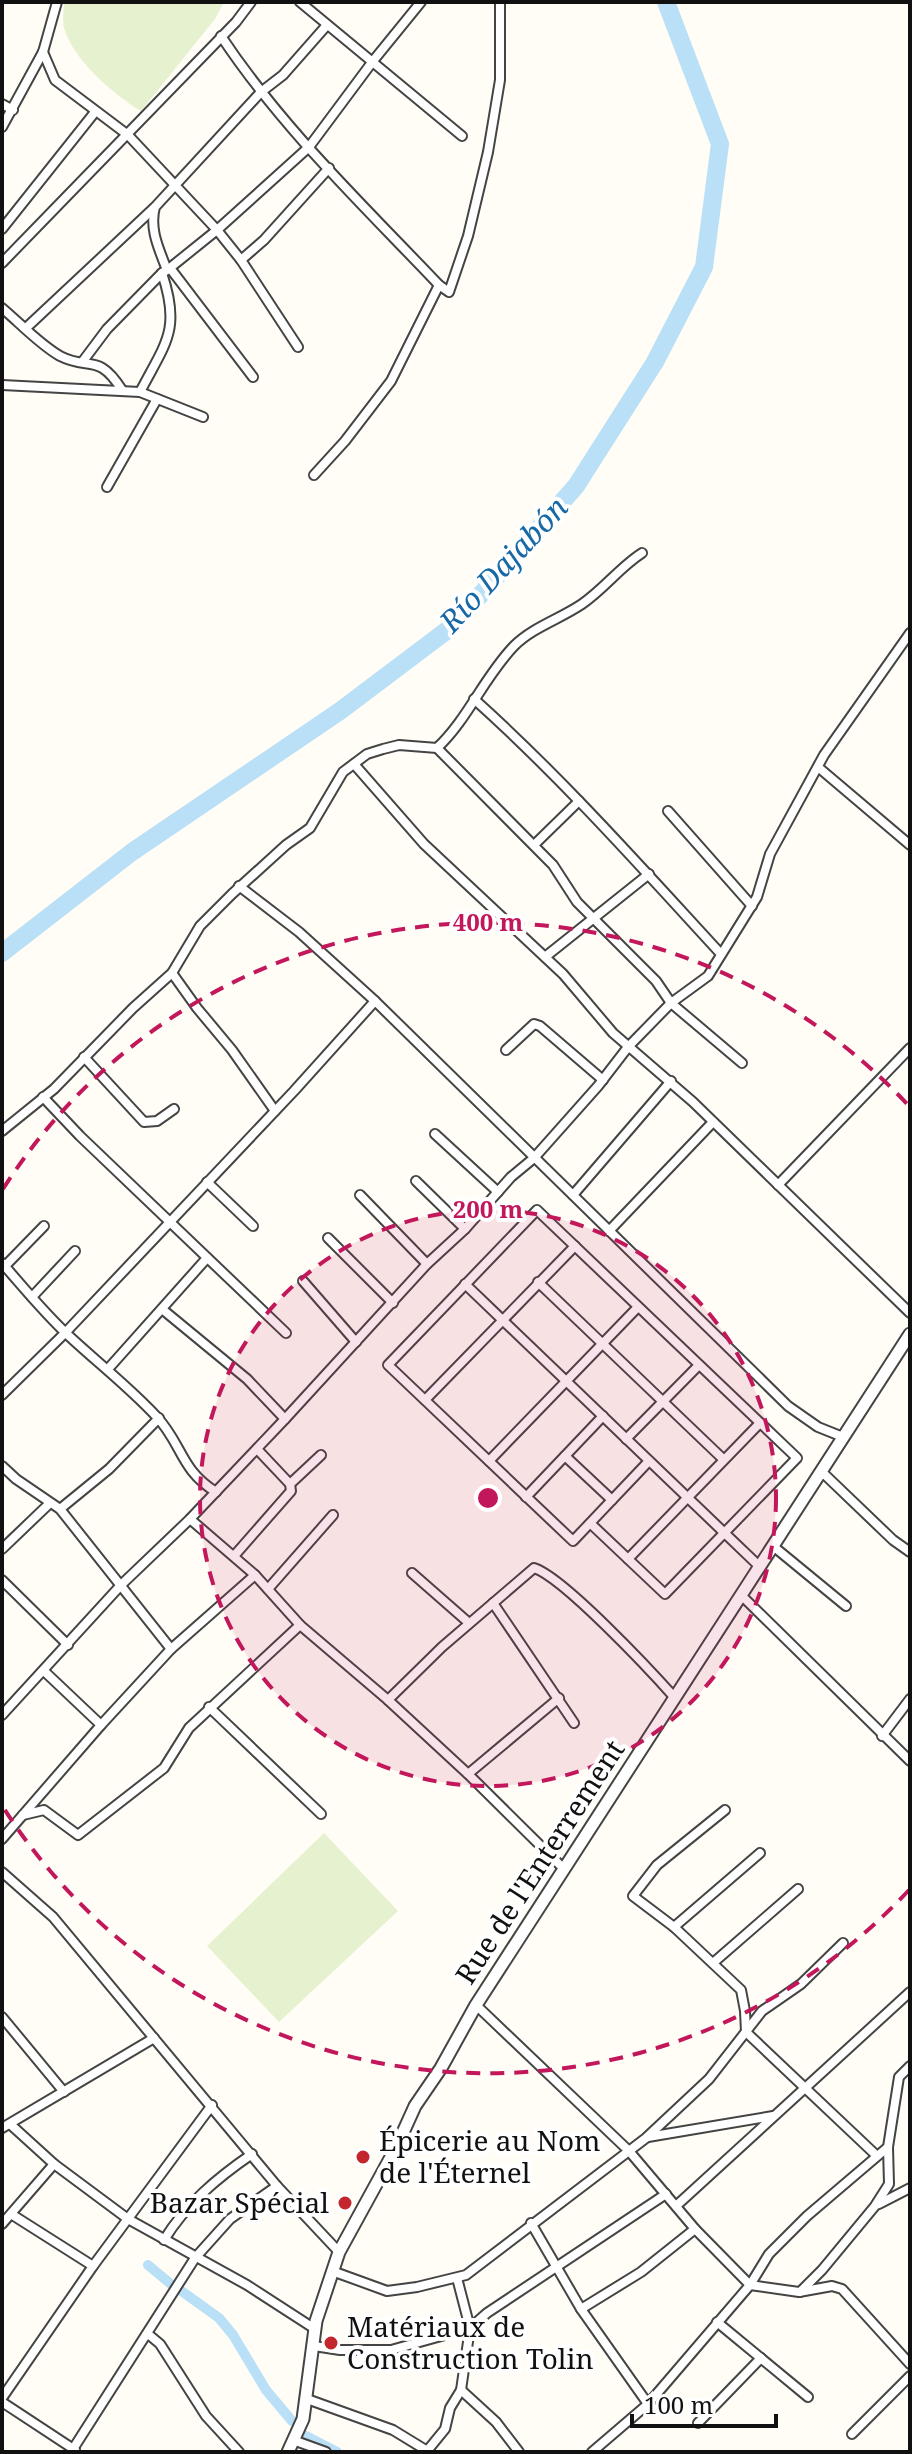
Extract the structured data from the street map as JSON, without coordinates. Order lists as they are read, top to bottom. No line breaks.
{"streets":{"street":["Rue de l'Enterrement"]},"water":["Río Dajabón"],"places":["Épicerie au Nom de l'Éternel","Bazar Spécial","Matériaux de Construction Tolin"],"scale_bar":"100 m","rings":["400 m","200 m"]}
